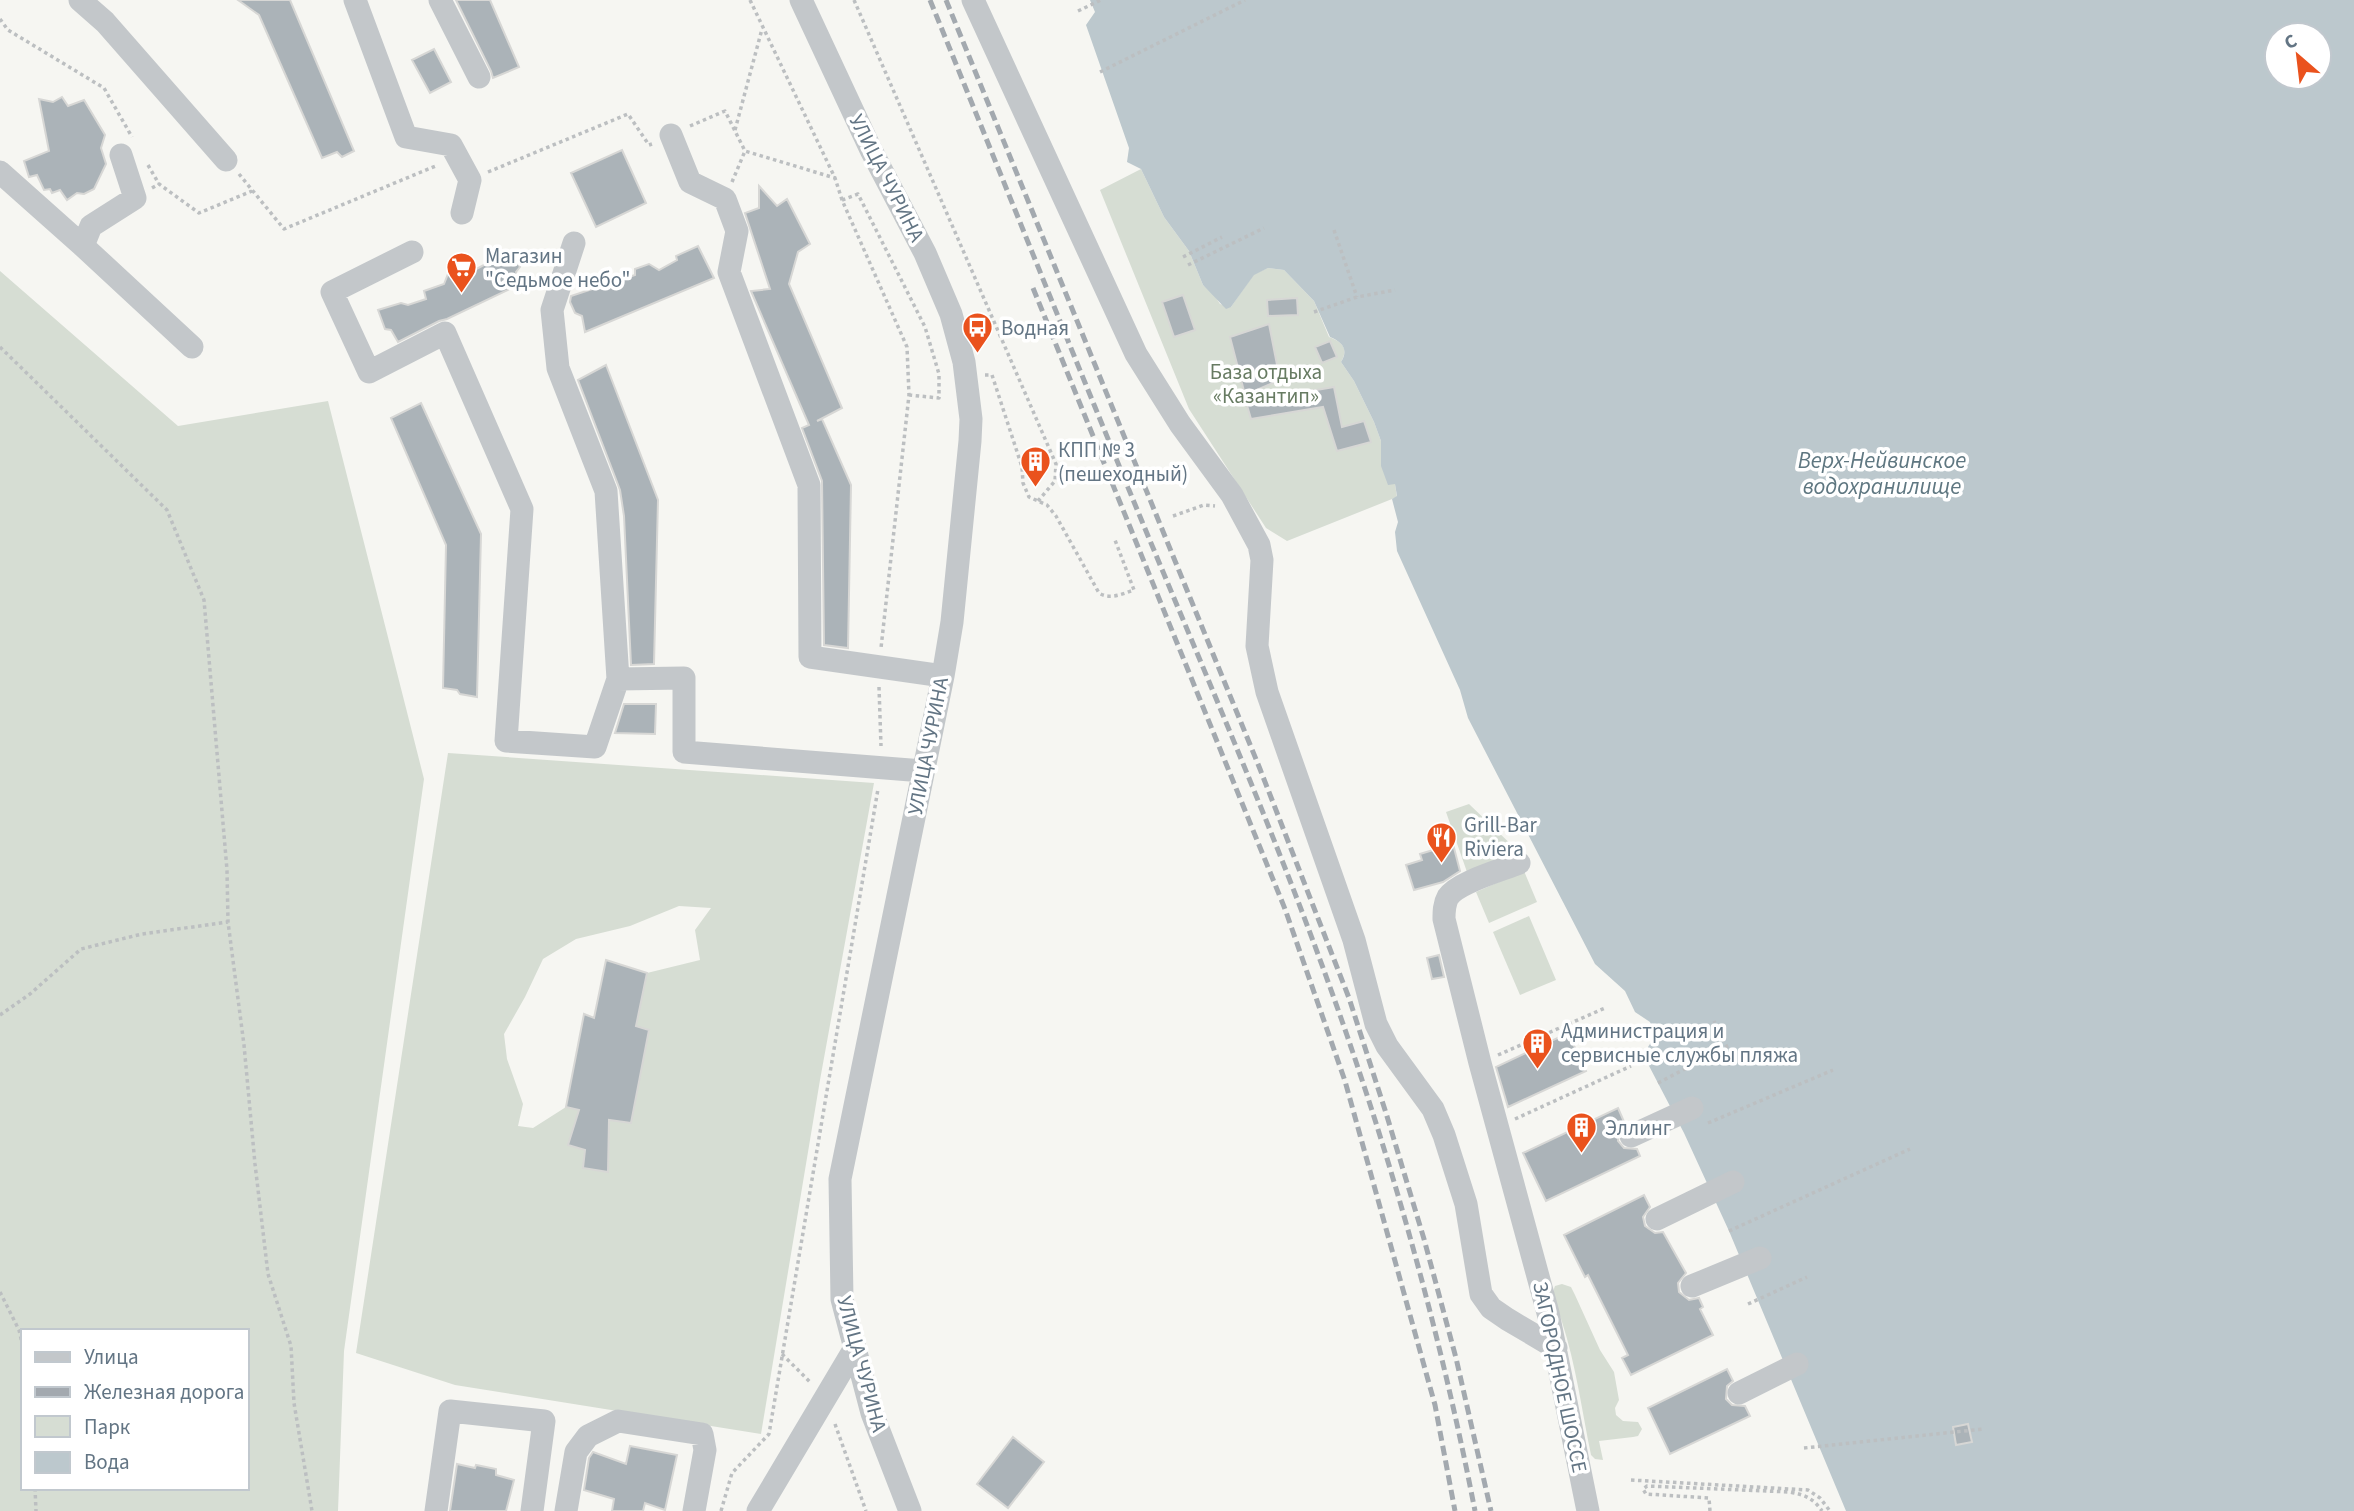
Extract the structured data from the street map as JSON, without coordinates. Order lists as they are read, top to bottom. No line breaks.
{"streets":{"street":["УЛИЦА ЧУРИНА","ЗАГОРОДНОЕ ШОССЕ"]},"water":["Верх-Нейвинское водохранилище"],"parks":["База отдыха «Казантип»"],"places":{"supermarket":["Магазин \"Седьмое небо\""],"bus stop":["Водная"],"building":["КПП № 3 (пешеходный)","Администрация и сервисные службы пляжа","Эллинг"],"restaurant":["Grill-Bar Riviera"]},"legend":["Улица","Железная дорога","Парк","Вода"],"north":"top left"}
